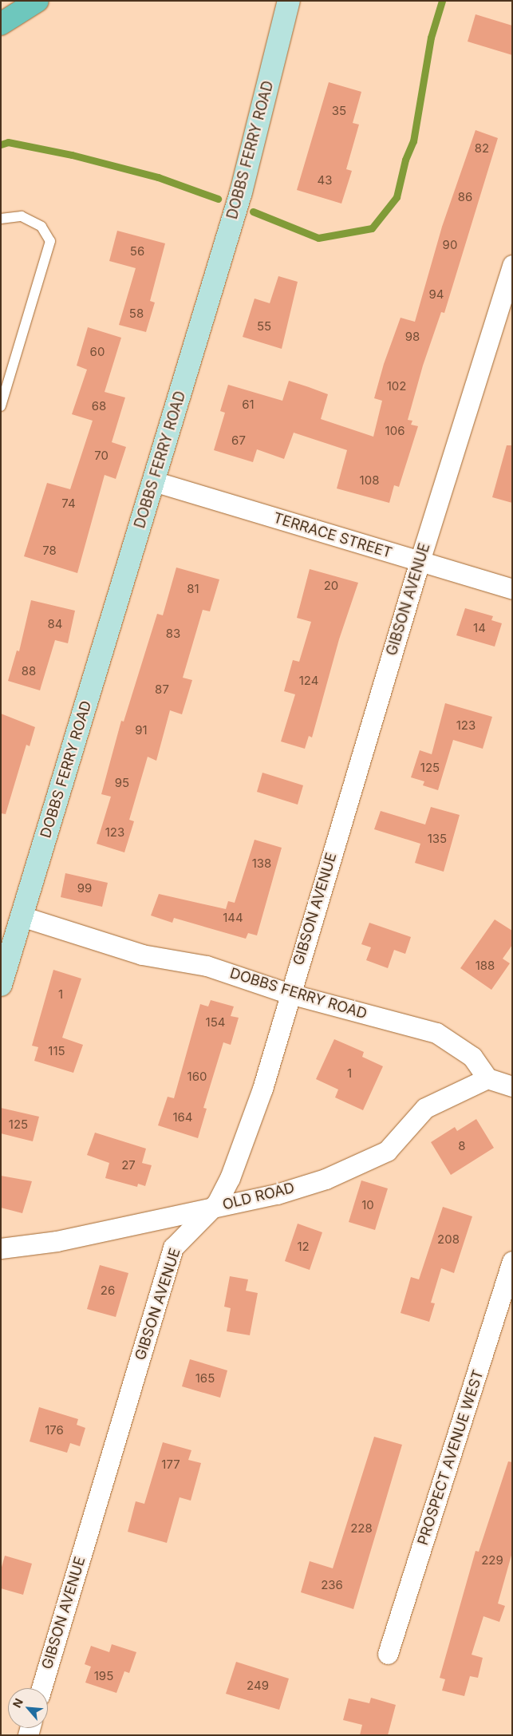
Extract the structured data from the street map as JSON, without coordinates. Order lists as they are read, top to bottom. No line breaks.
{"streets":{"main road":["DOBBS FERRY ROAD"],"street":["TERRACE STREET","GIBSON AVENUE","OLD ROAD","PROSPECT AVENUE WEST"]},"crossings":[["DOBBS FERRY ROAD","TERRACE STREET"],["DOBBS FERRY ROAD","GIBSON AVENUE"],["DOBBS FERRY ROAD","OLD ROAD"],["TERRACE STREET","GIBSON AVENUE"],["GIBSON AVENUE","OLD ROAD"]],"house_numbers":["35","82","43","86","90","56","94","58","55","98","60","102","61","68","106","67","70","108","74","78","20","81","84","14","83","88","124","87","123","91","125","95","123","135","138","99","144","188","1","154","115","1","160","164","125","8","27","10","208","12","26","165","176","177","228","229","236","195","249"],"north":"top left"}
